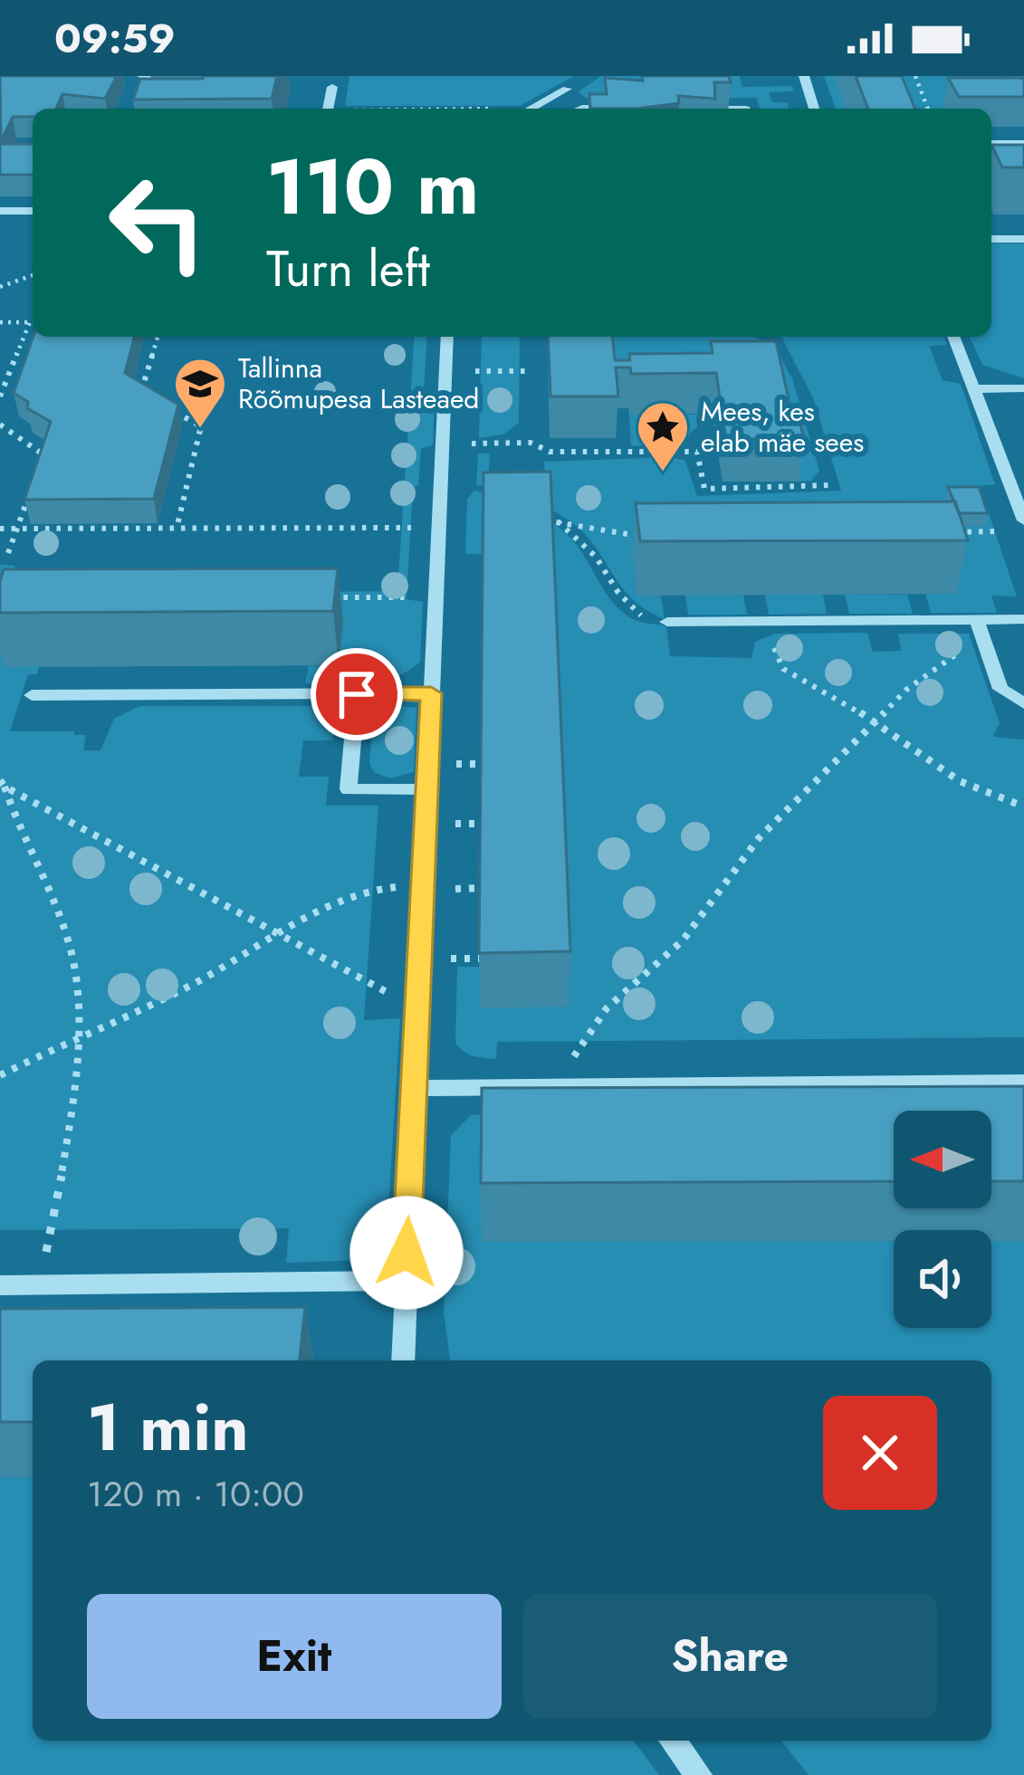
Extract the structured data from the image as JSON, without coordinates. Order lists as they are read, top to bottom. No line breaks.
{"places":{"school or university":["Tallinna Rõõmupesa Lasteaed"],"place":["Mees, kes elab mäe sees"]},"north":"left","page":{"status":"09:59","turn":["110 m","Turn left"],"heading":["1 min","120 m · 10:00"],"buttons":["Exit","Share"]}}
